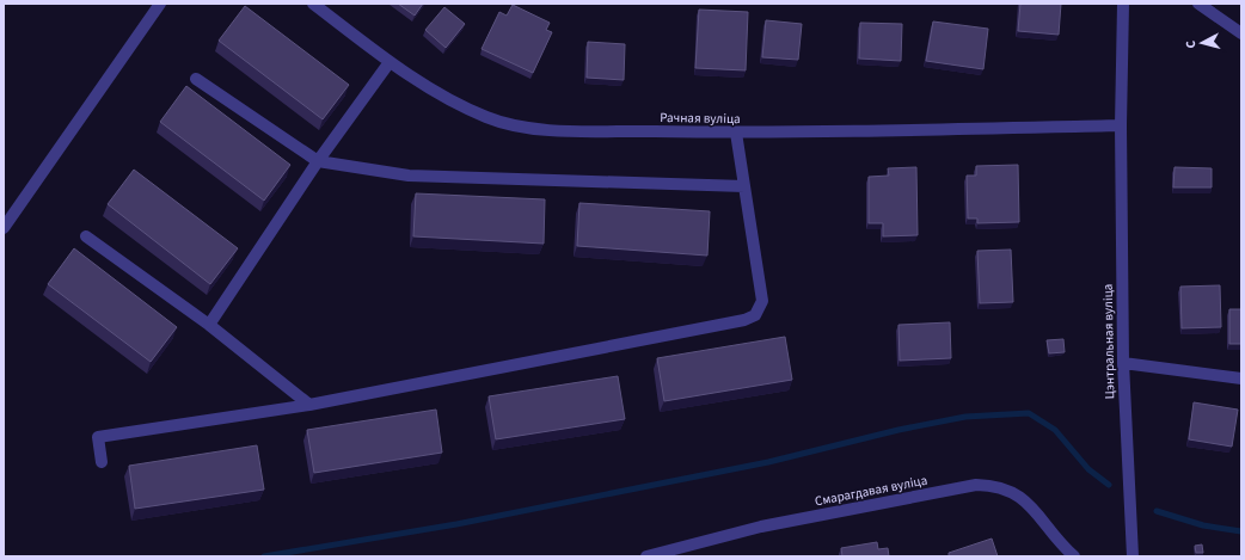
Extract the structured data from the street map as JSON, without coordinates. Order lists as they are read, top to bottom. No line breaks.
{"streets":{"street":["Рачная вуліца","Цэнтральная вуліца","Смарагдавая вуліца"]},"crossings":[["Рачная вуліца","Цэнтральная вуліца"]],"north":"left"}
